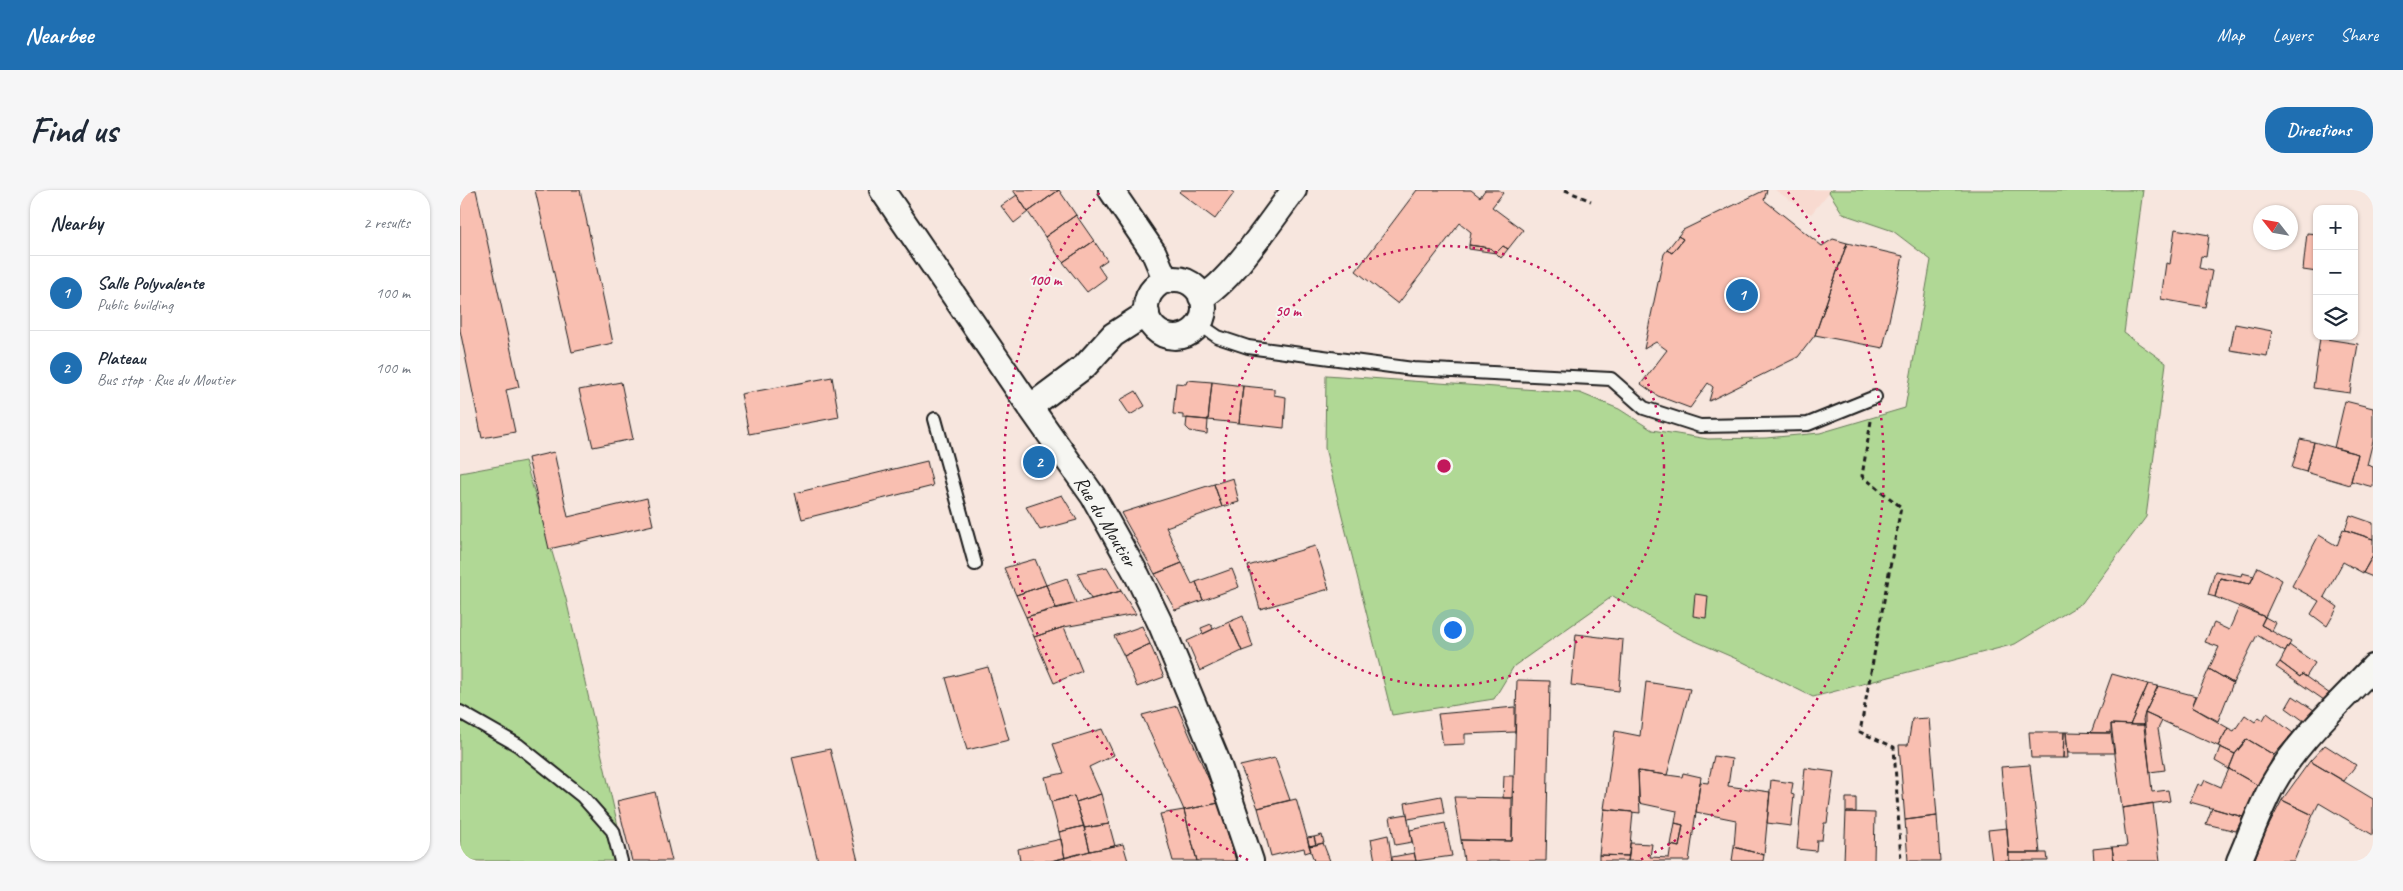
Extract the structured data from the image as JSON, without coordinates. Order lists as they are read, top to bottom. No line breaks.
{"streets":{"street":["Rue du Moutier"]},"north":"top left","page":{"header":"Nearbee","nav":["Map","Layers","Share"],"buttons":"Directions","title":"Find us","heading":["Nearby","2 results"],"map_buttons":["+","−"],"list":[{"mark":"1","name":"Salle Polyvalente","note":"Public building","value":"100 m"},{"mark":"2","name":"Plateau","note":"Bus stop · Rue du Moutier","value":"100 m"}],"pins":["1","2"]},"rings":["100 m","50 m"]}
